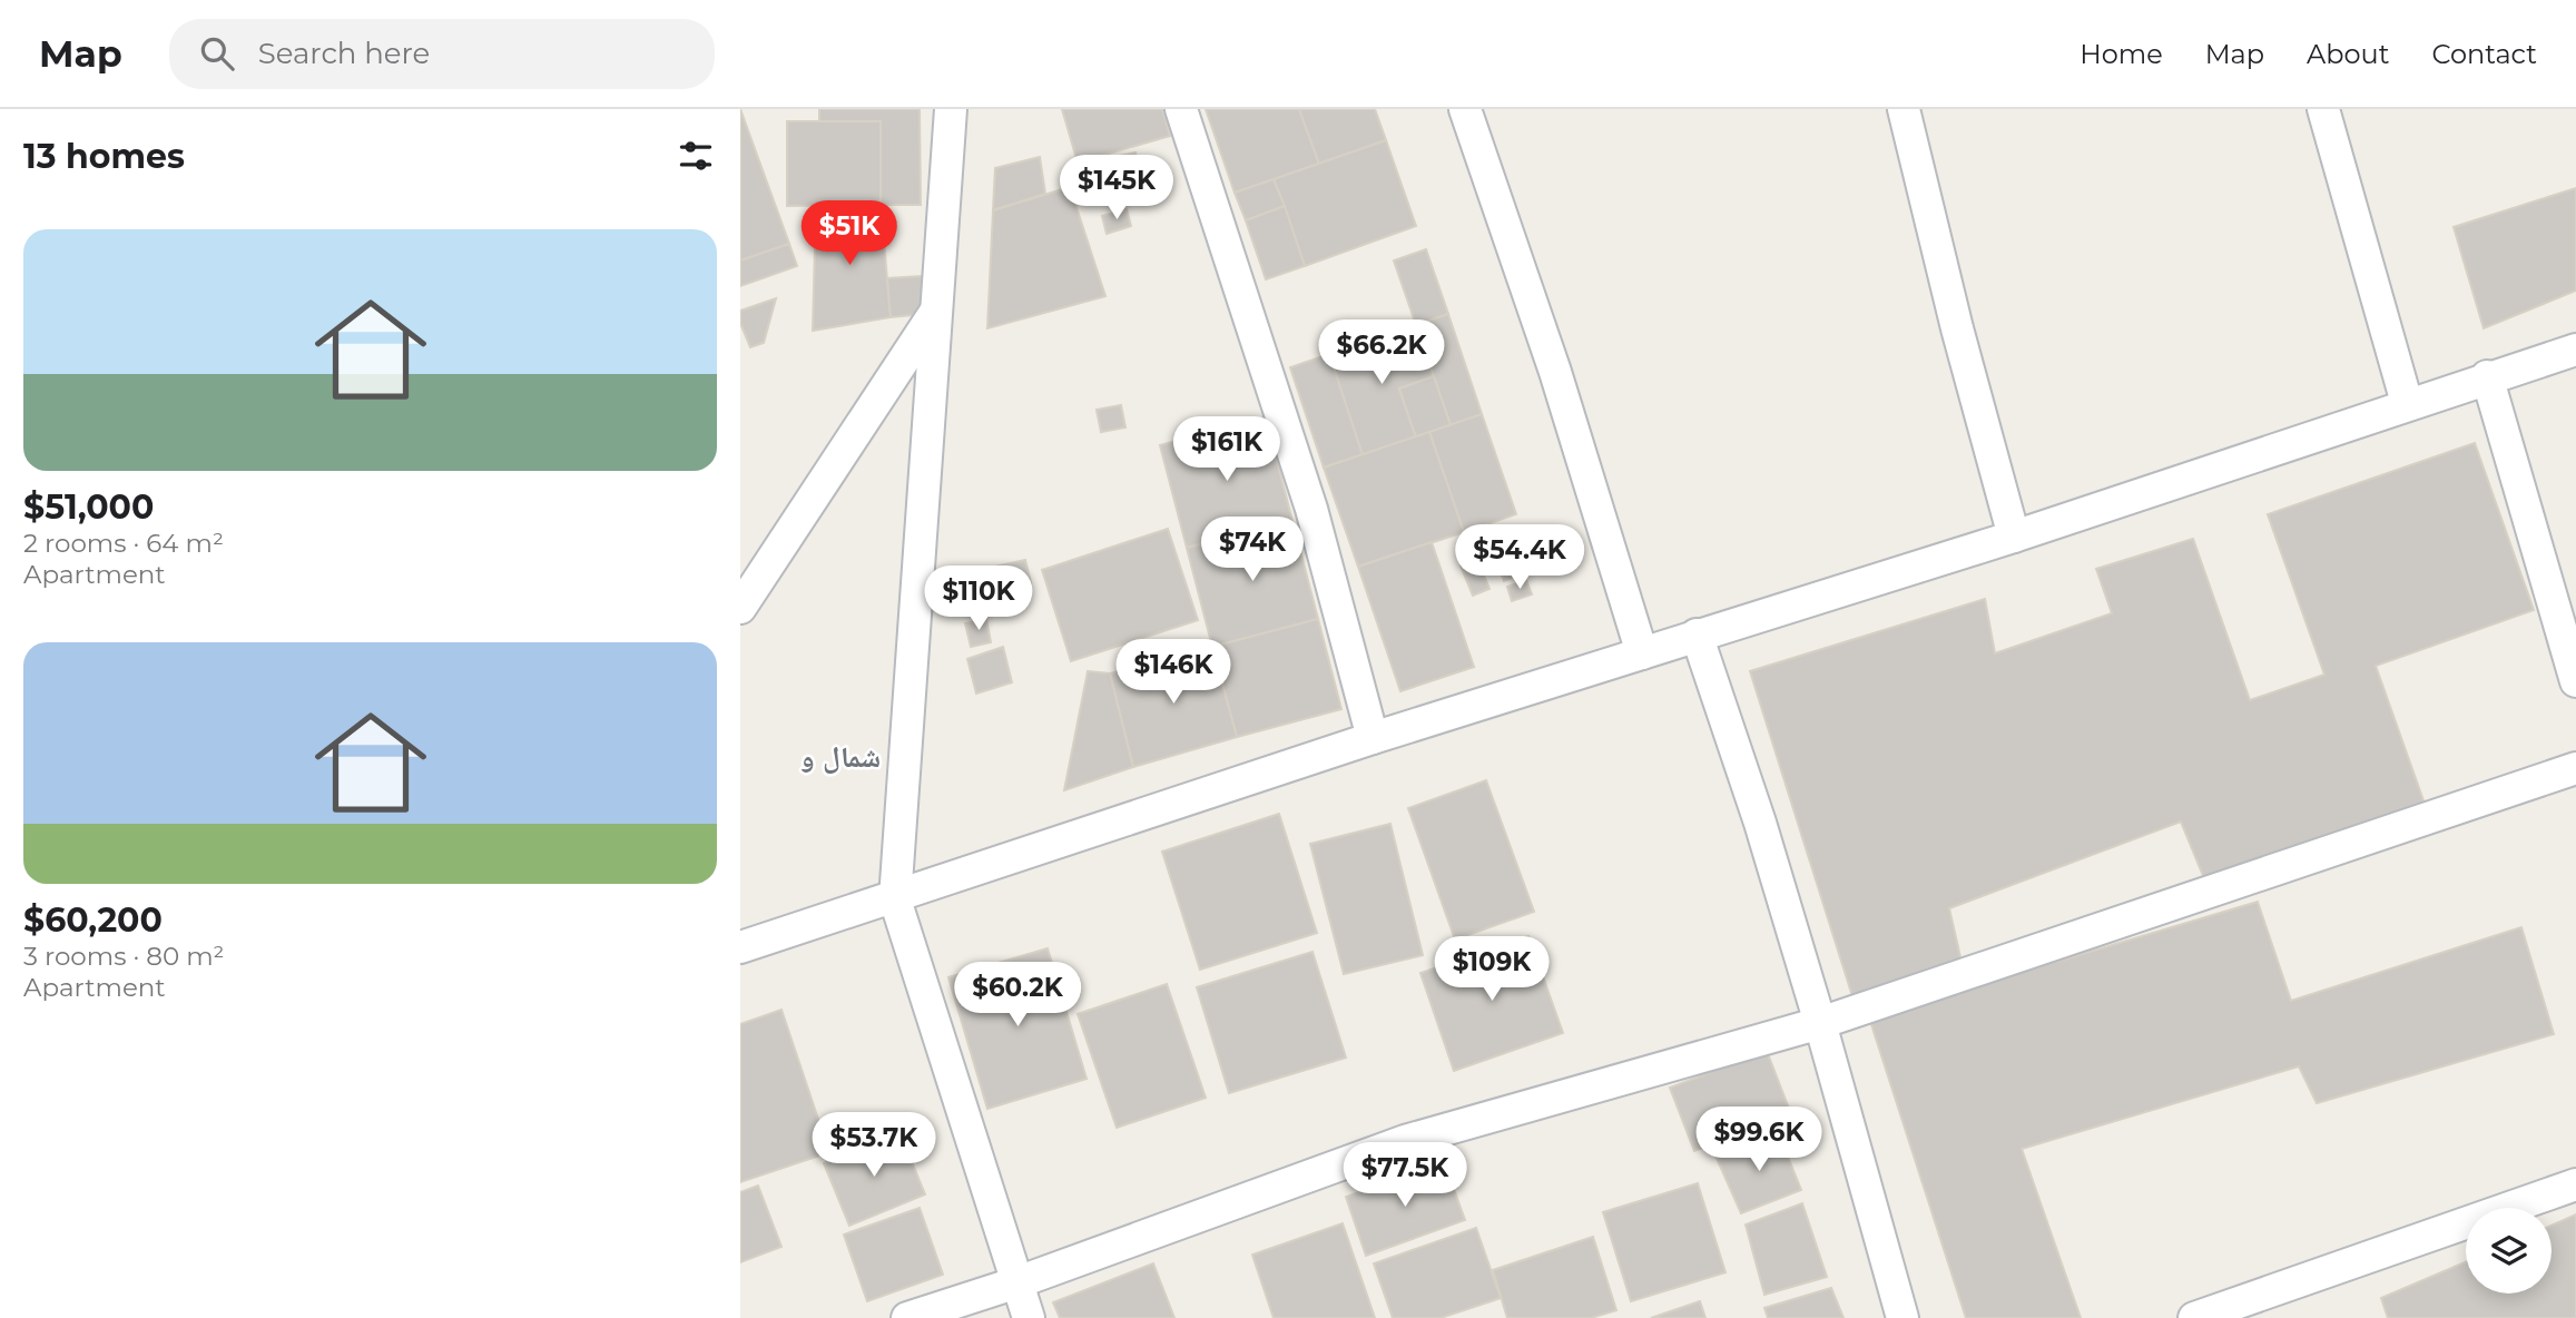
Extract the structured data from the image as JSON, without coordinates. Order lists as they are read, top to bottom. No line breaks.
{"districts":["شمال و"],"page":{"header":"Map","search":"Search here","nav":["Home","Map","About","Contact"],"heading":"13 homes","price":["$145K","$51K","$66.2K","$161K","$74K","$54.4K","$110K","$146K","$109K","$60.2K","$99.6K","$53.7K","$77.5K"],"list":[{"name":"$51,000","note":"2 rooms · 64 m² · Apartment"},{"name":"$60,200","note":"3 rooms · 80 m² · Apartment"}]}}
